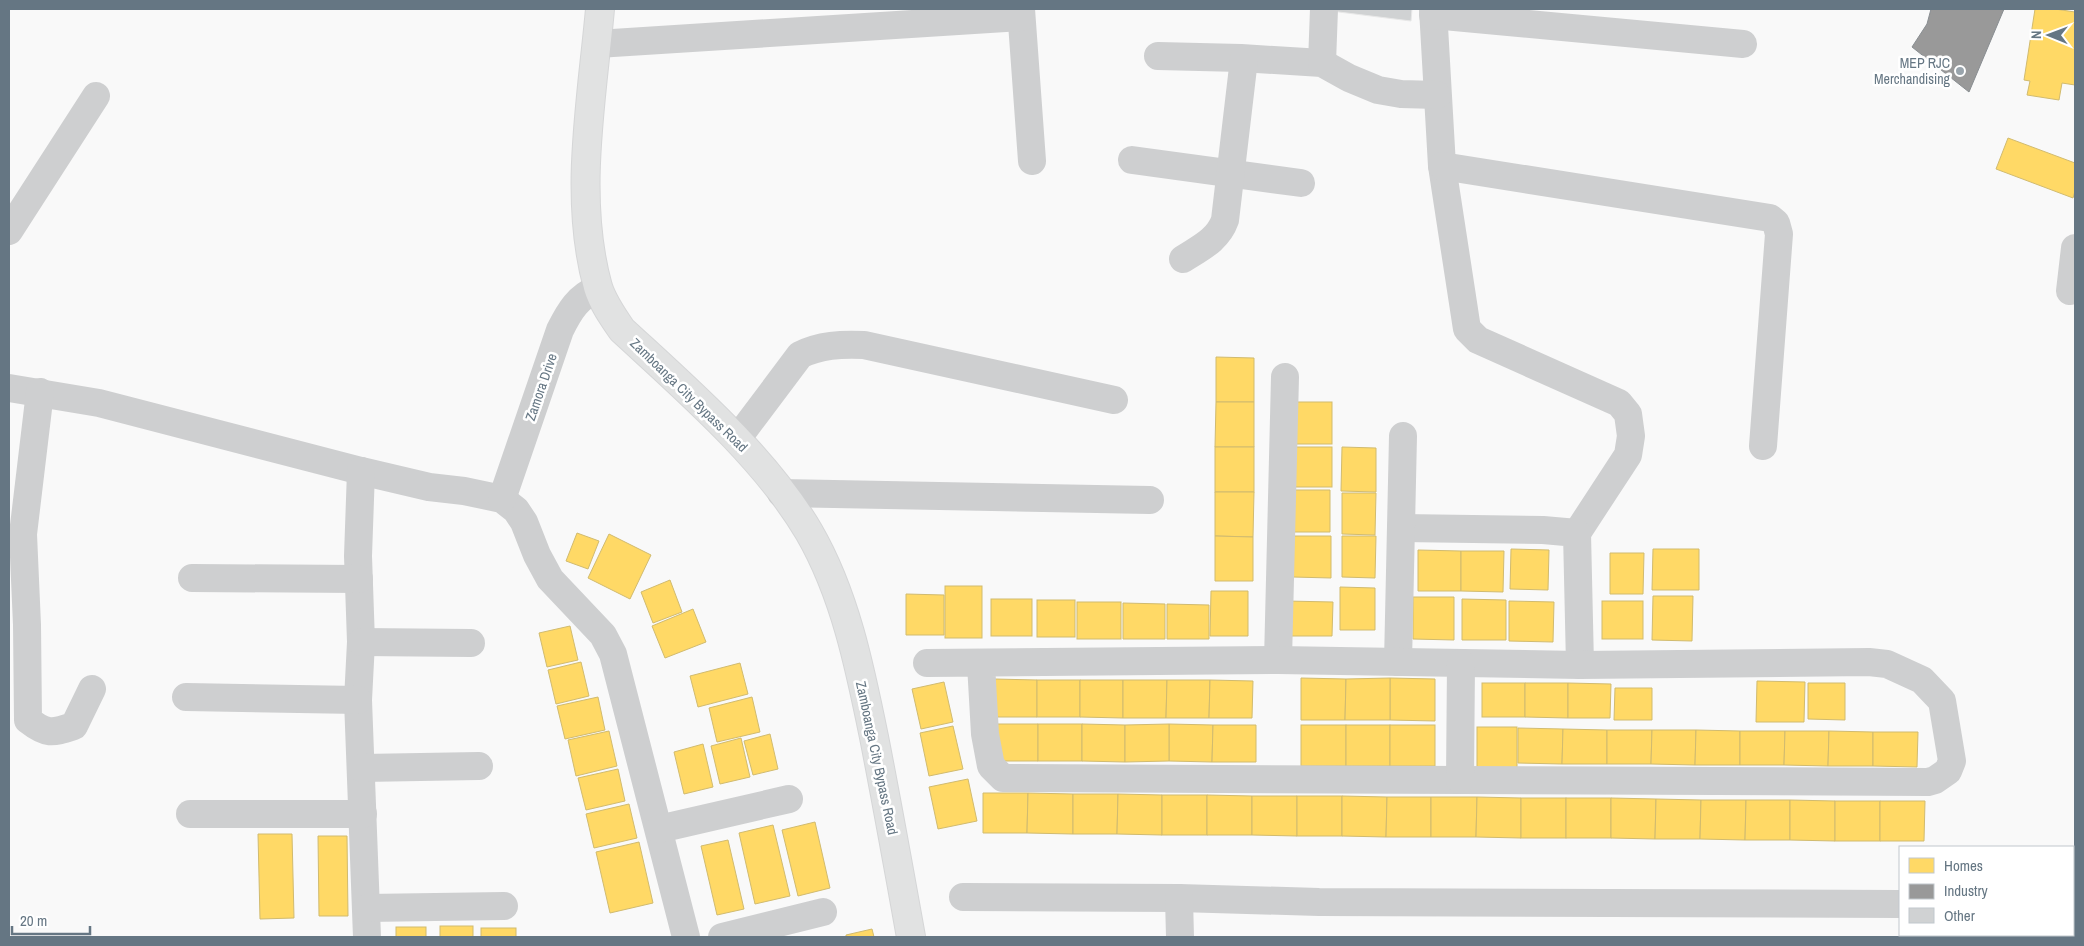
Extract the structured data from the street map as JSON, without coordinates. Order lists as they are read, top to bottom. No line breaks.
{"streets":{"main road":["Zamboanga City Bypass Road"],"street":["Zamora Drive"]},"crossings":[["Zamora Drive","Zamboanga City Bypass Road"]],"places":["MEP RJC Merchandising"],"legend":["Homes","Industry","Other"],"scale_bar":"20 m","north":"left"}
